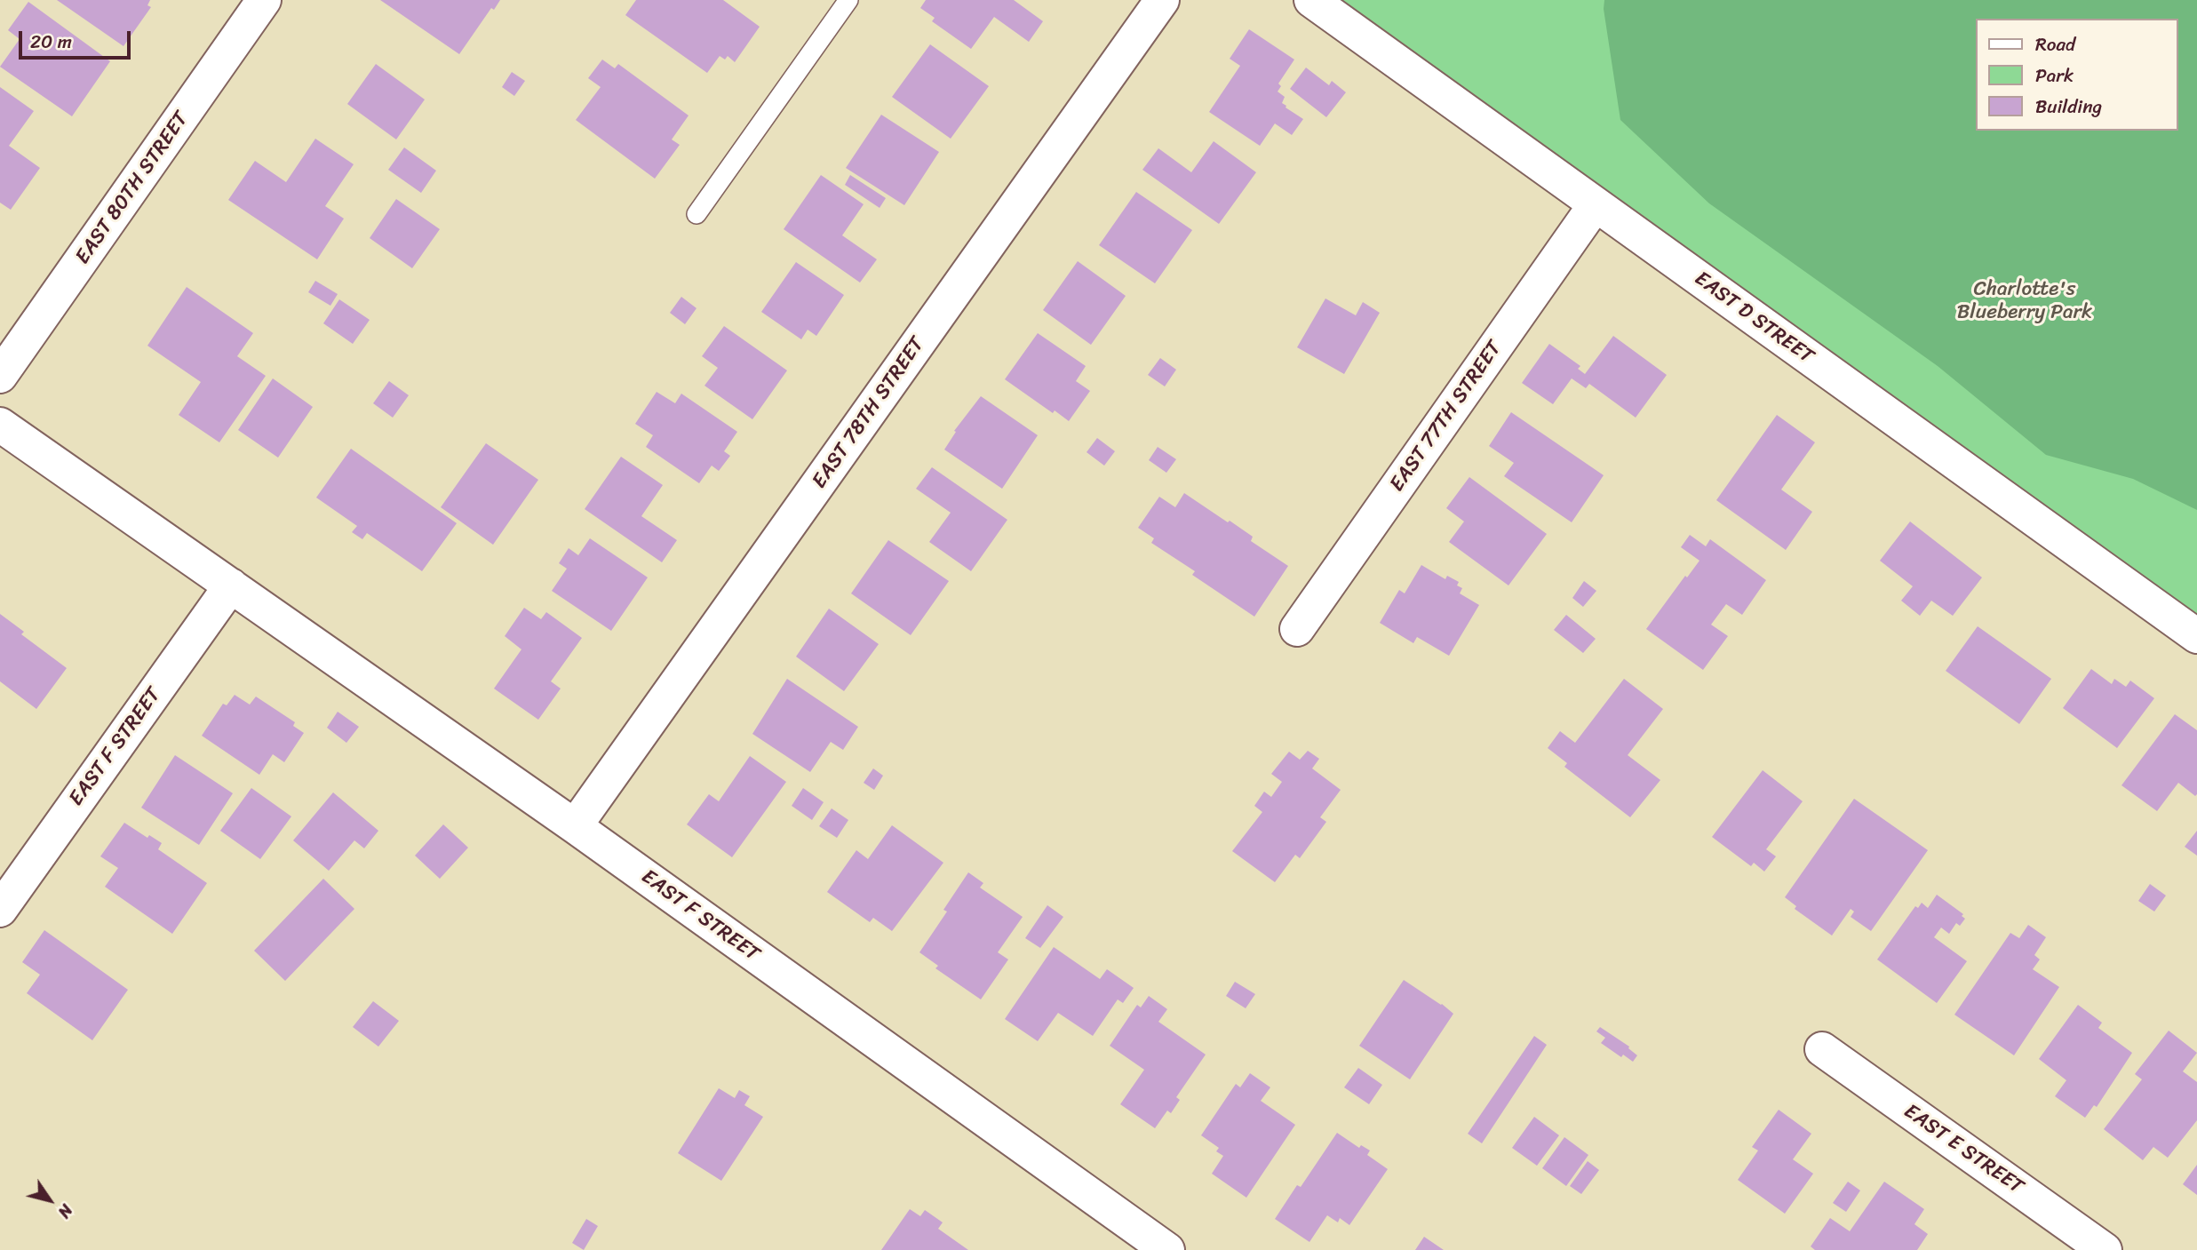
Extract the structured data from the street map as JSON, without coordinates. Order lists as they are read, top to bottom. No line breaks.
{"streets":{"street":["EAST 80TH STREET","EAST D STREET","EAST 78TH STREET","EAST 77TH STREET","EAST F STREET","EAST E STREET"]},"crossings":[["EAST D STREET","EAST 77TH STREET"],["EAST 78TH STREET","EAST F STREET"]],"parks":["Charlotte's Blueberry Park"],"legend":["Road","Park","Building"],"scale_bar":"20 m","north":"bottom right"}
